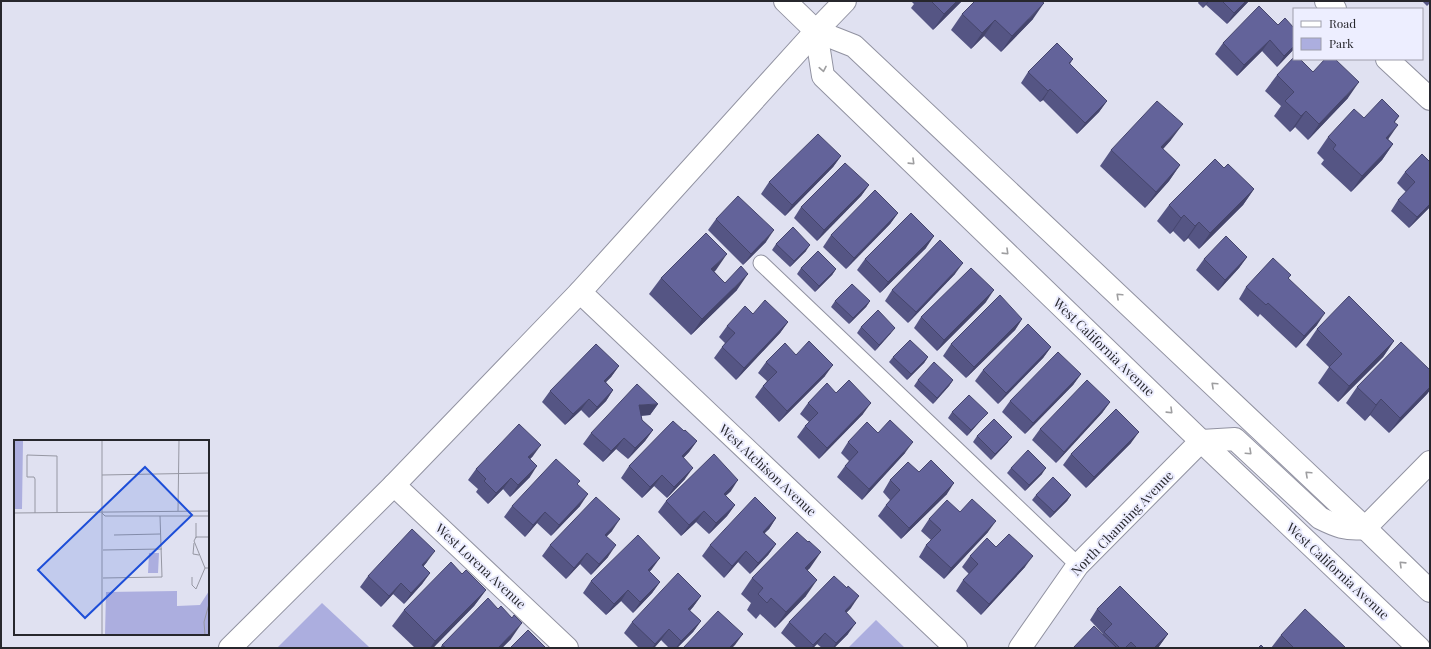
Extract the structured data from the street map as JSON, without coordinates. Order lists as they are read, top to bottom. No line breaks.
{"streets":{"street":["West California Avenue","West Atchison Avenue","North Channing Avenue","West Lorena Avenue"]},"crossings":[["West California Avenue","North Channing Avenue"]],"legend":["Road","Park"]}
